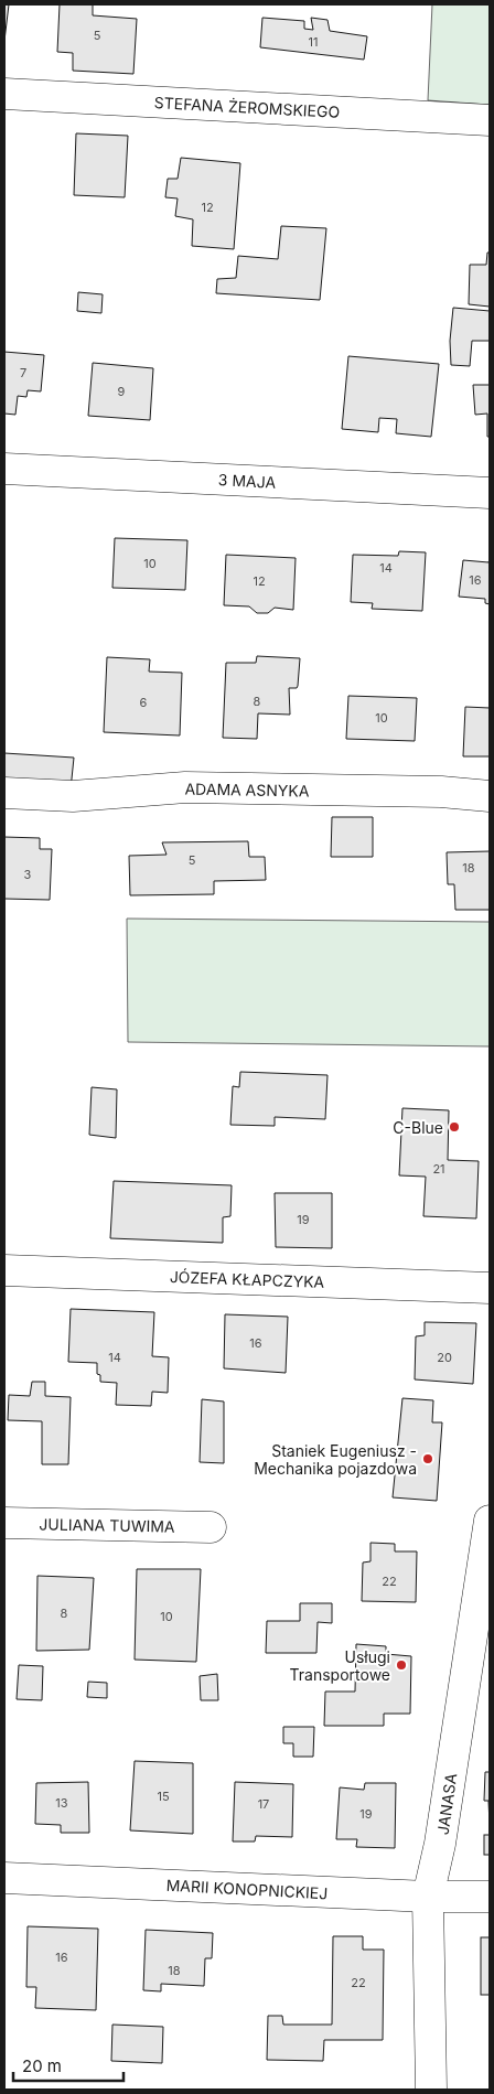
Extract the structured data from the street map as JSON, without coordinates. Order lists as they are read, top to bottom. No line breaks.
{"streets":{"street":["STEFANA ŻEROMSKIEGO","3 MAJA","ADAMA ASNYKA","JÓZEFA KŁAPCZYKA","JULIANA TUWIMA","JANASA","MARII KONOPNICKIEJ"]},"crossings":[["JANASA","MARII KONOPNICKIEJ"]],"places":["C-Blue","Staniek Eugeniusz - Mechanika pojazdowa","Usługi Transportowe"],"house_numbers":["5","11","12","7","9","10","14","16","12","8","6","10","5","18","3","21","19","16","14","20","22","8","10","15","13","17","19","16","18","22"],"scale_bar":"20 m"}
